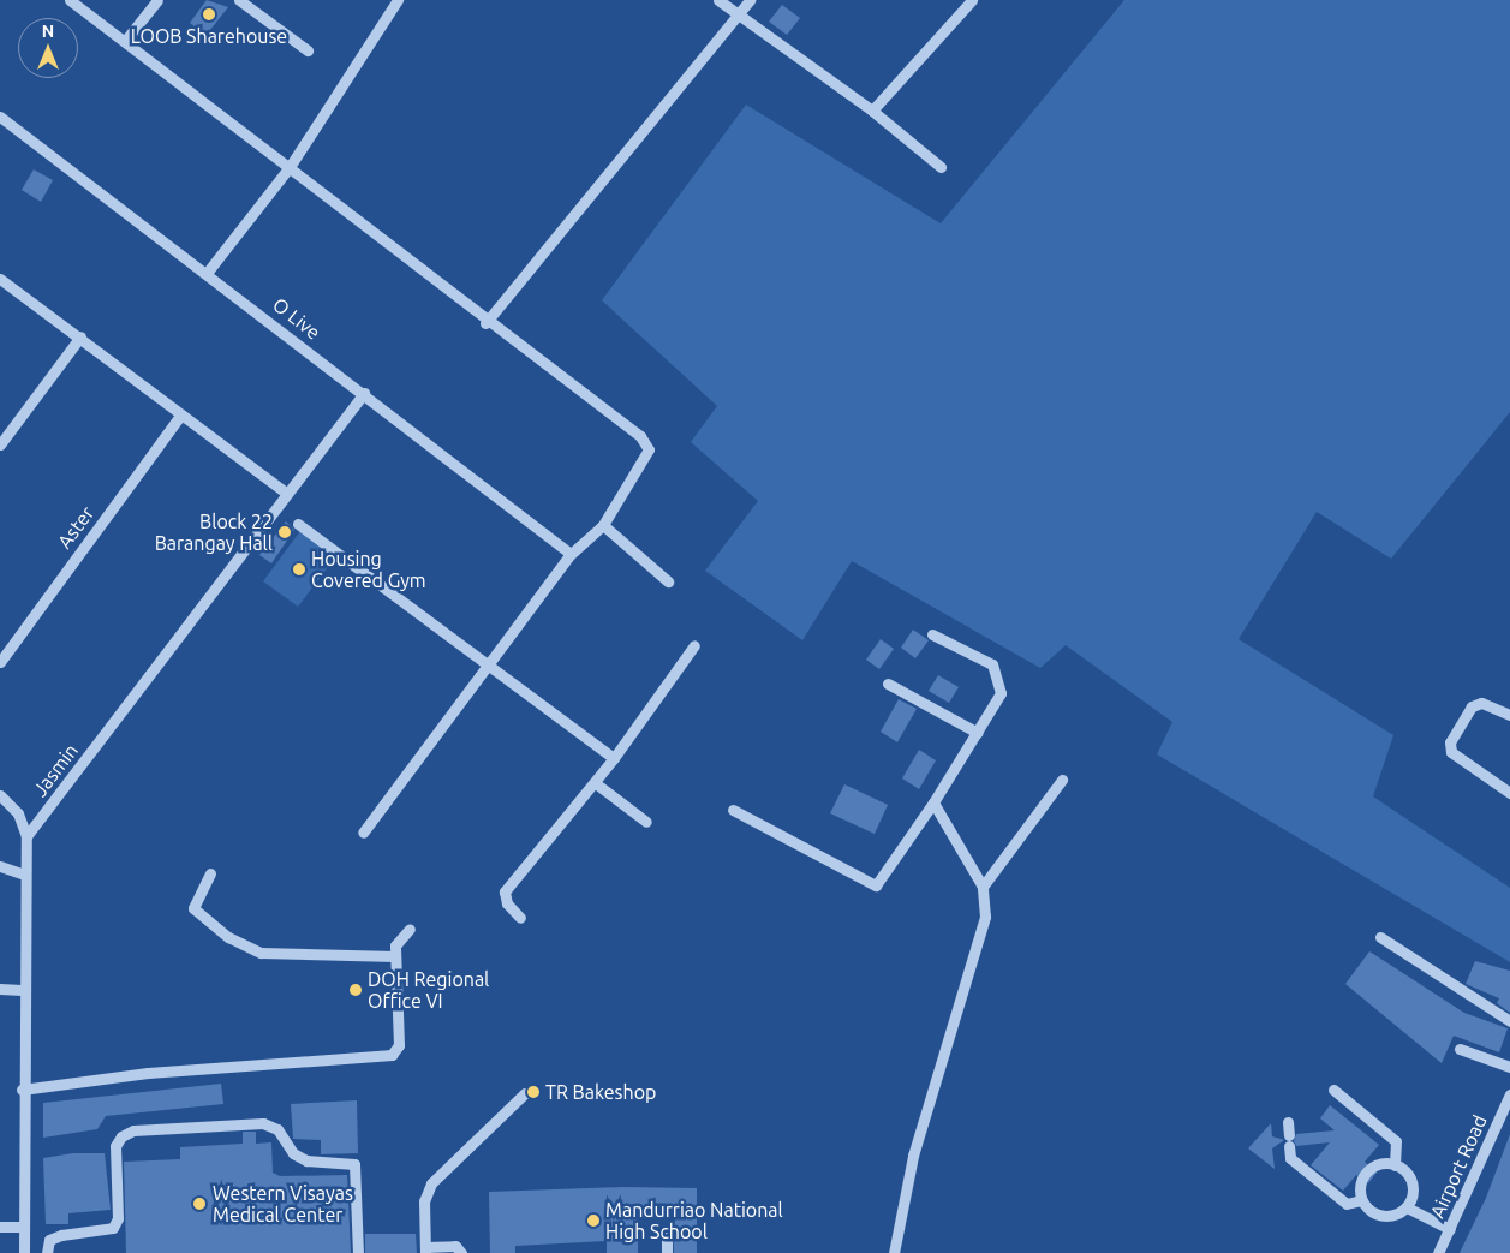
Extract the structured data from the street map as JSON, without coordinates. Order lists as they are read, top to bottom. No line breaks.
{"streets":{"street":["O Live","Aster","Jasmin","Airport Road"]},"crossings":[["O Live","Jasmin"]],"places":["LOOB Sharehouse","Block 22 Barangay Hall","Housing Covered Gym","DOH Regional Office VI","TR Bakeshop","Western Visayas Medical Center","Mandurriao National High School"],"north":"top"}
